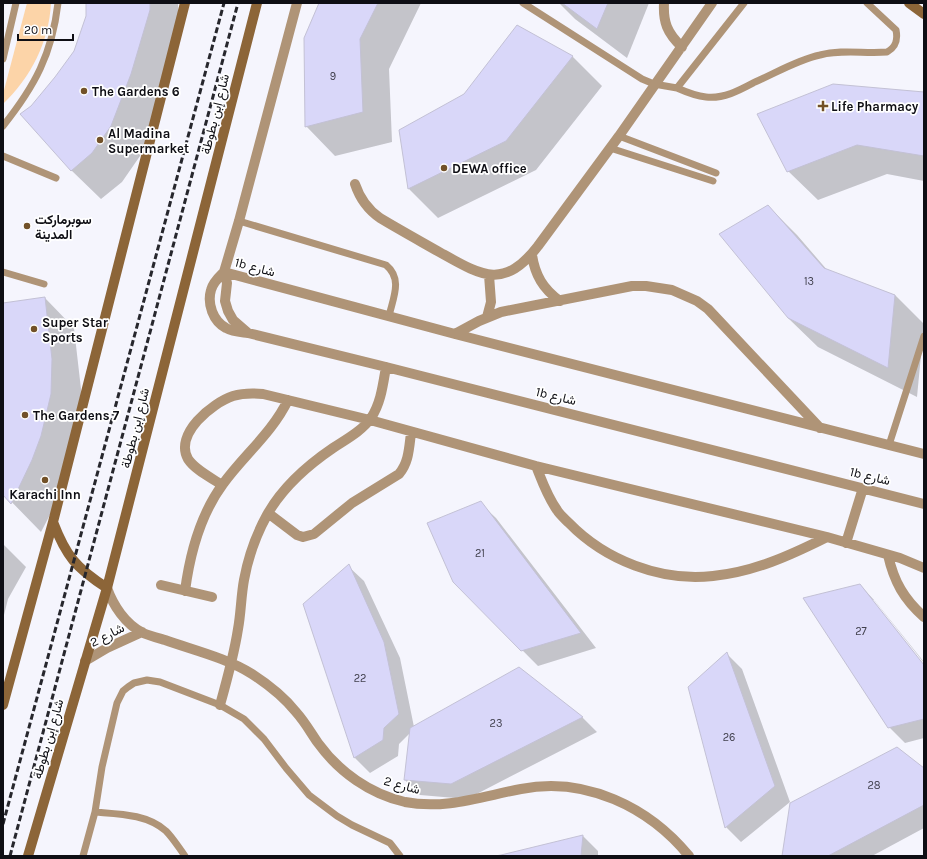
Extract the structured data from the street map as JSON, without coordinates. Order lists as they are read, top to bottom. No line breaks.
{"streets":{"main road":["شارع إبن بطوطة"],"street":["1b شارع","شارع 2"]},"crossings":[["شارع إبن بطوطة","شارع 2"]],"places":{"other":["The Gardens 6","Al Madina Supermarket","DEWA office","سوبرماركت المدينة","Super Star Sports","The Gardens 7","Karachi Inn"],"health":["Life Pharmacy"]},"house_numbers":["9","13","21","27","22","23","26","28"],"scale_bar":"20 m"}
